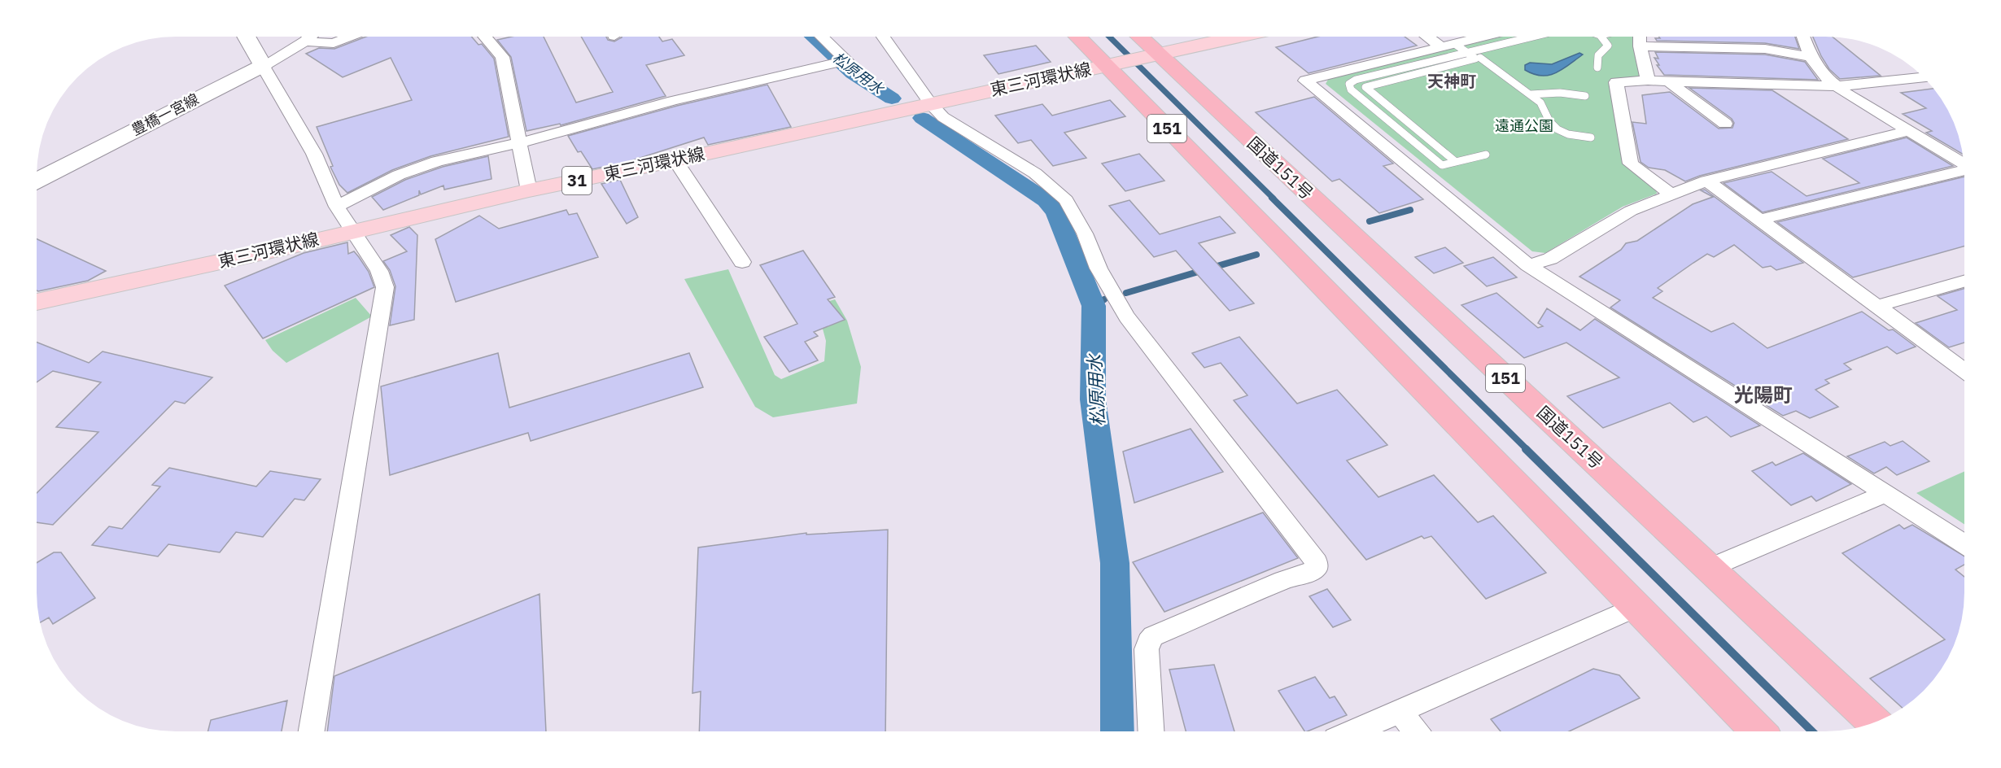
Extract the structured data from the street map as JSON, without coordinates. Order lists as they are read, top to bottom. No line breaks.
{"streets":{"highway":["151","国道151号"],"main road":["東三河環状線","豊橋一宮線","31"]},"crossings":[["東三河環状線","国道151号"]],"districts":["天神町","光陽町"],"water":["松原用水"],"parks":["遠通公園"]}
